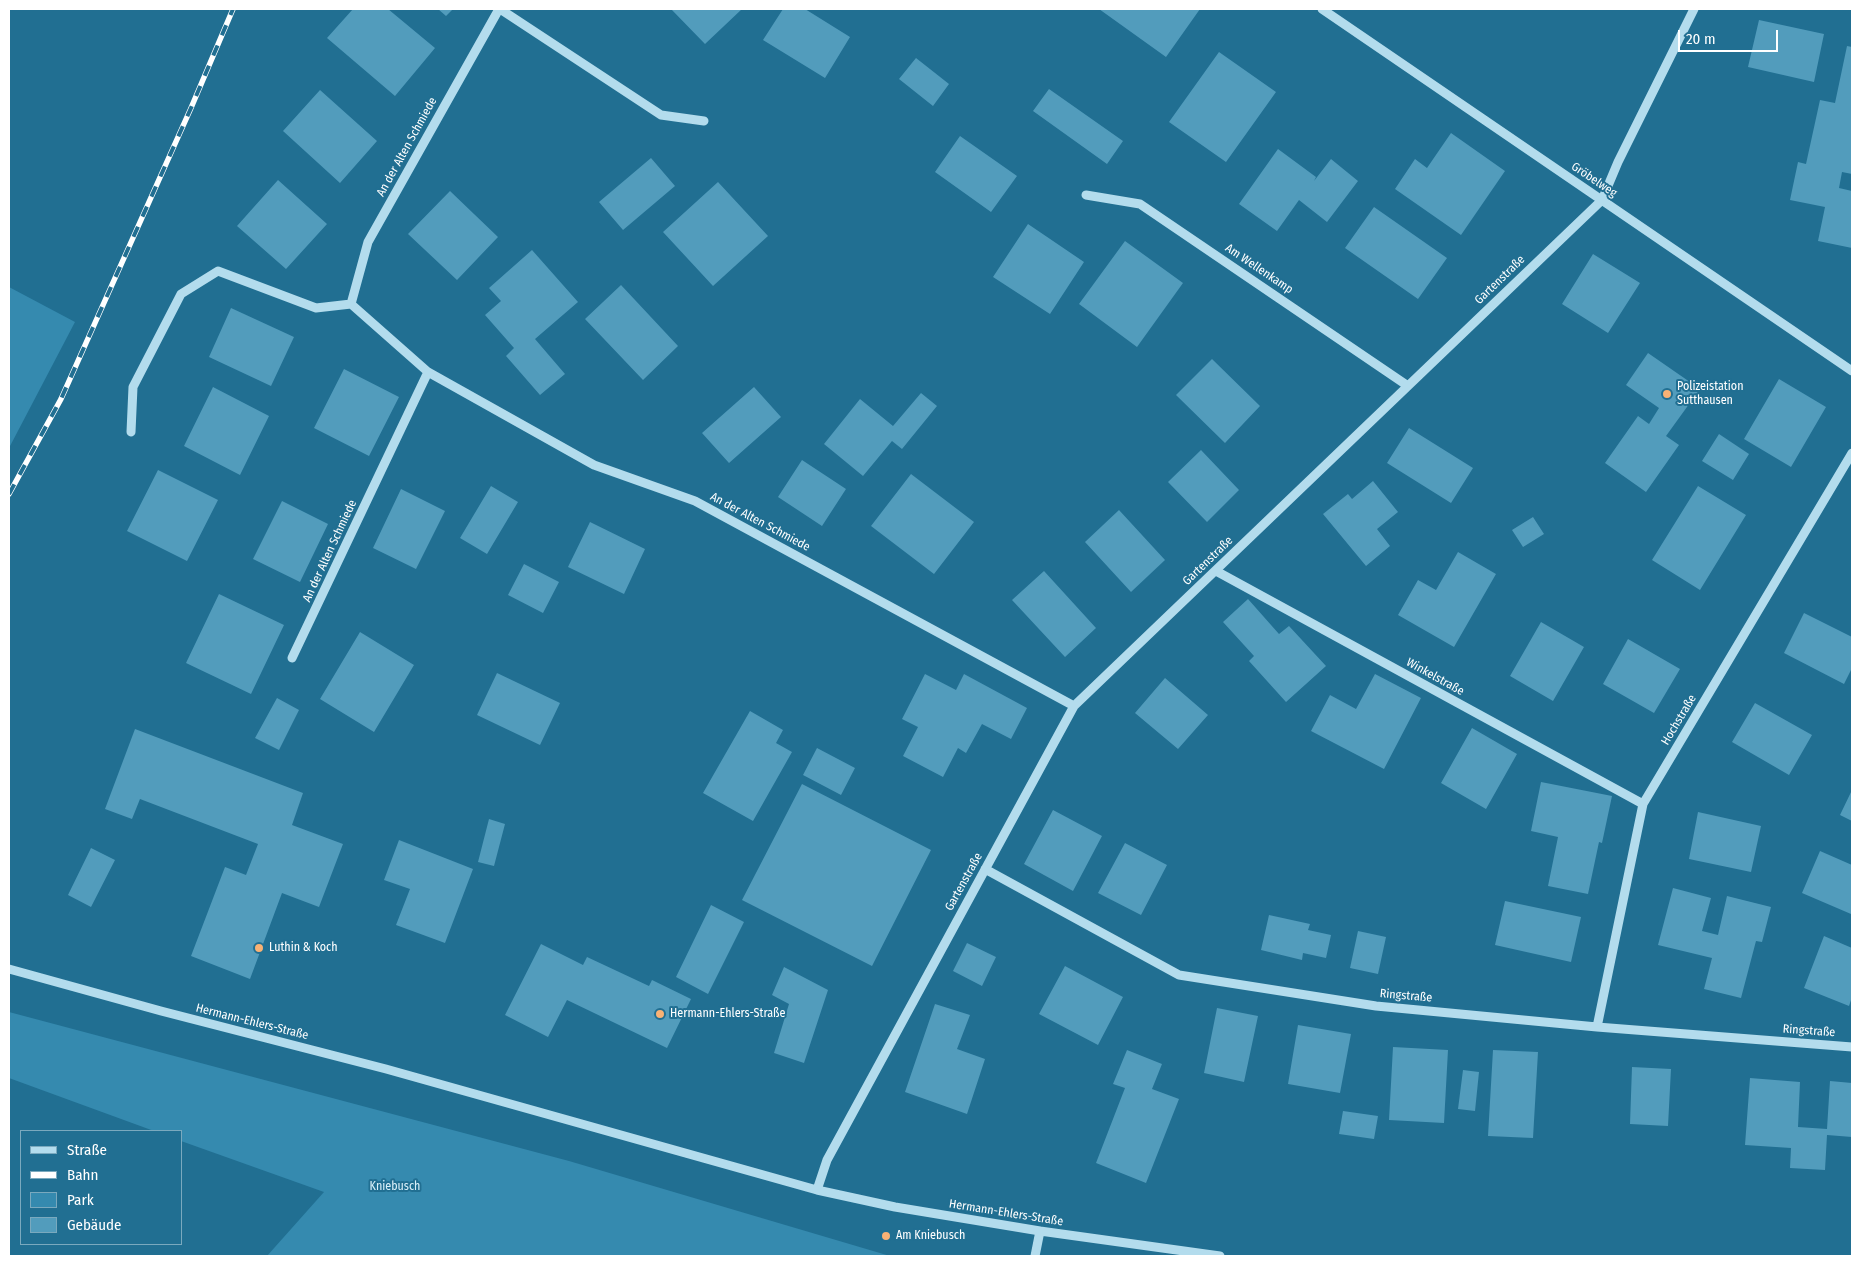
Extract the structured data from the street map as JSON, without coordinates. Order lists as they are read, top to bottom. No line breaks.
{"streets":{"street":["An der Alten Schmiede","Gröbelweg","Am Wellenkamp","Gartenstraße","Winkelstraße","Hochstraße","Ringstraße","Hermann-Ehlers-Straße"]},"crossings":[["An der Alten Schmiede","Gartenstraße"],["Gröbelweg","Gartenstraße"],["Am Wellenkamp","Gartenstraße"],["Gartenstraße","Winkelstraße"],["Gartenstraße","Ringstraße"],["Gartenstraße","Hermann-Ehlers-Straße"],["Winkelstraße","Hochstraße"],["Hochstraße","Ringstraße"]],"parks":["Kniebusch"],"places":["Polizeistation Sutthausen","Luthin & Koch","Hermann-Ehlers-Straße","Am Kniebusch"],"legend":["Straße","Bahn","Park","Gebäude"],"scale_bar":"20 m"}
